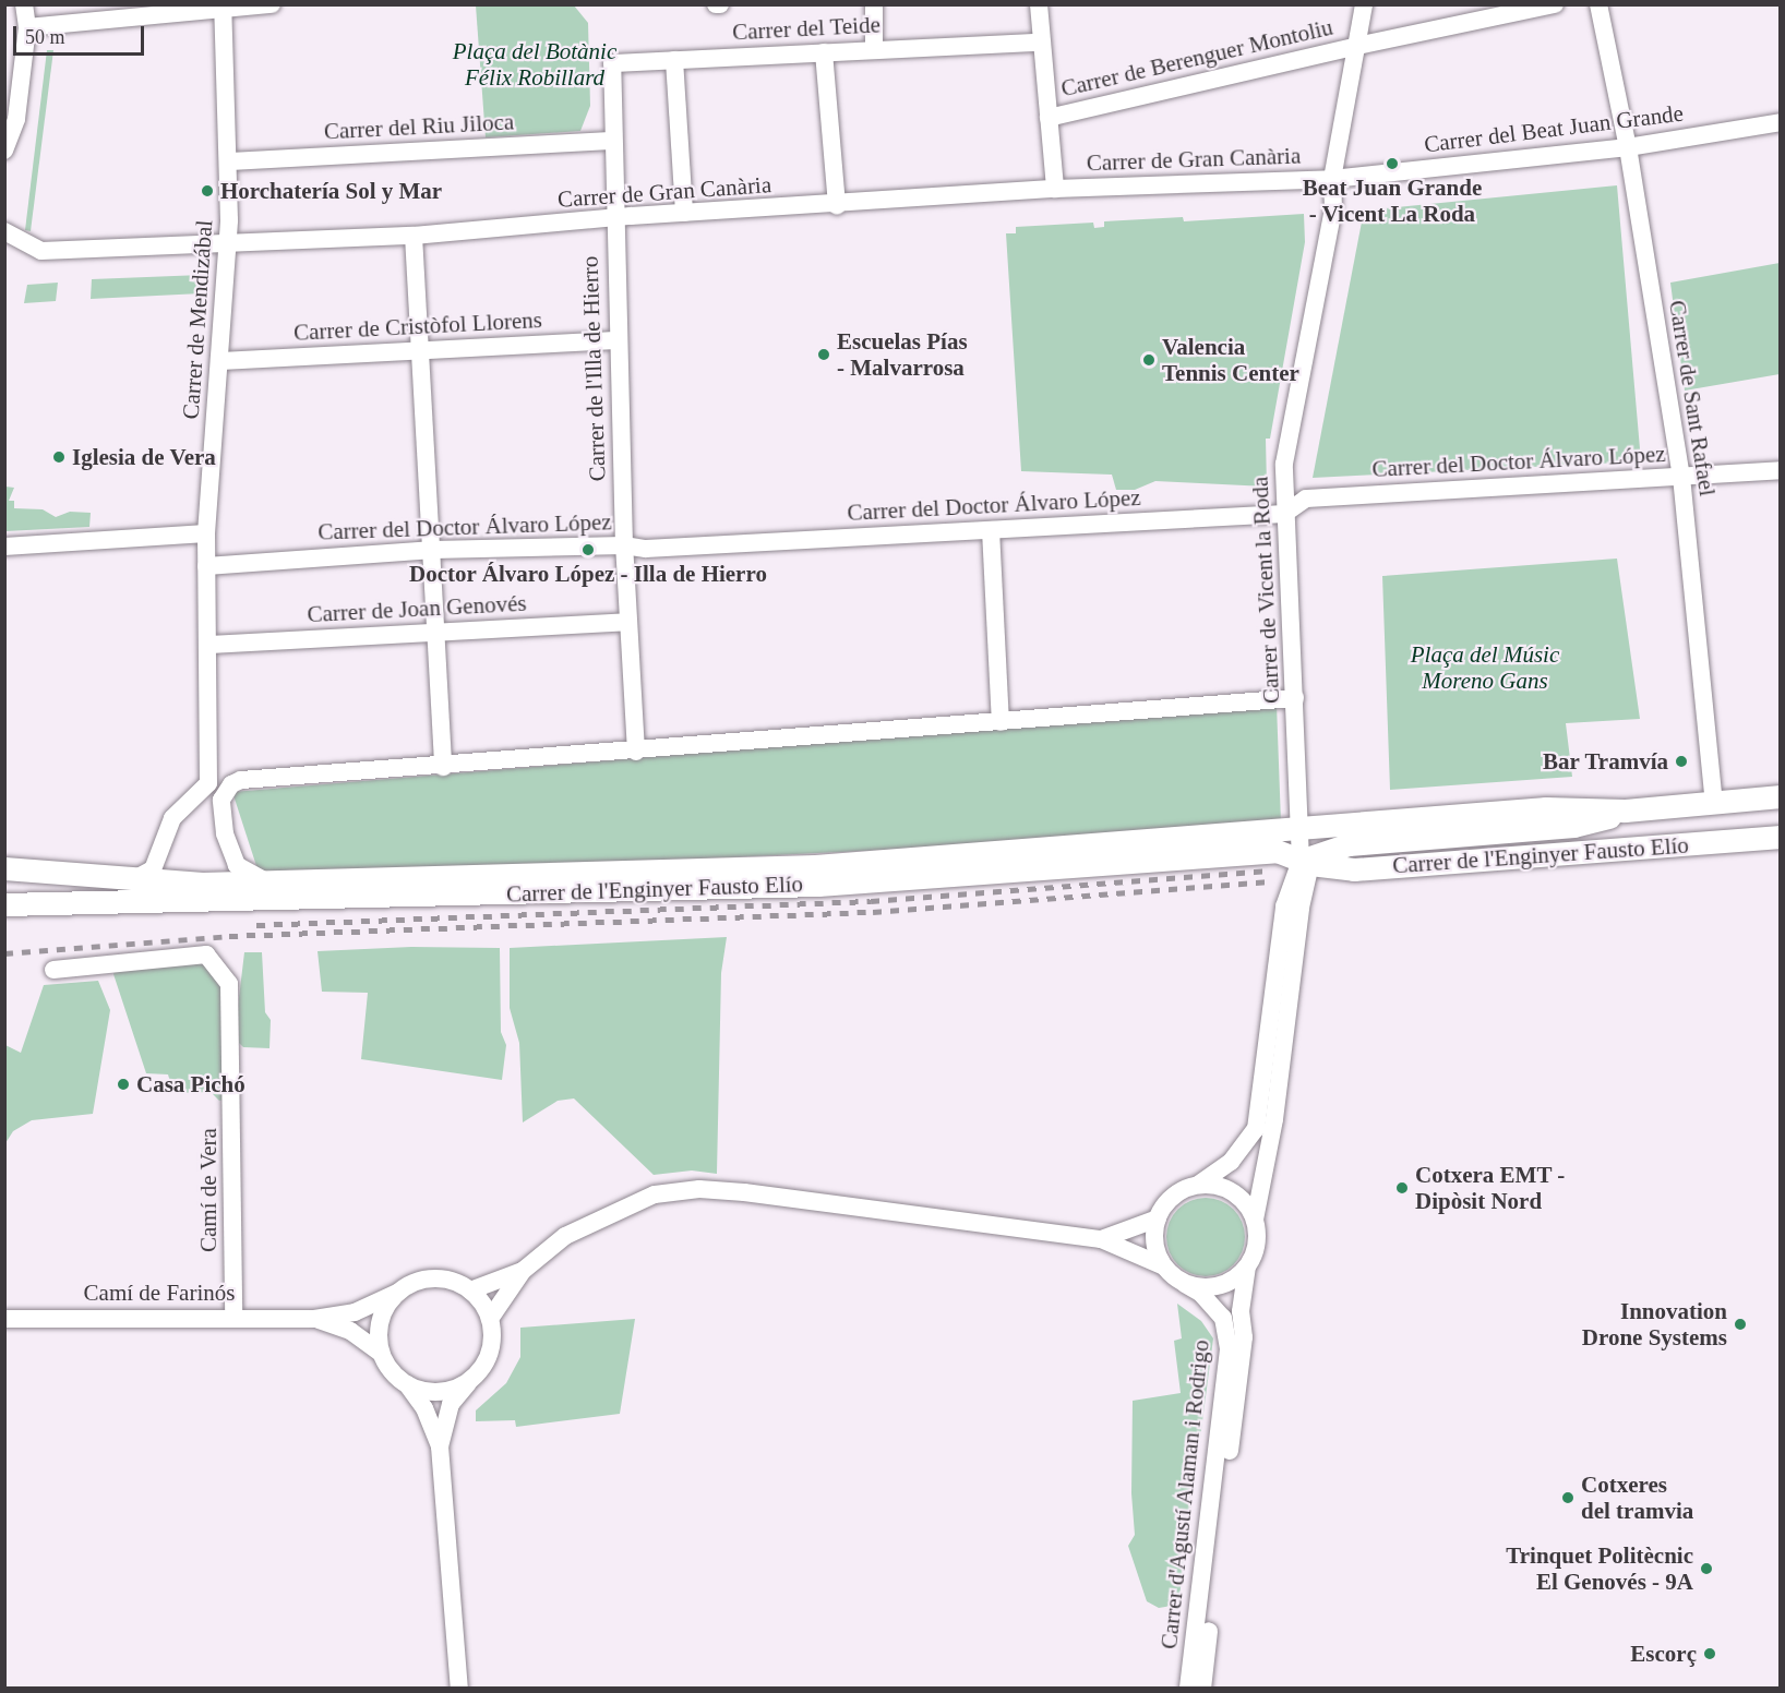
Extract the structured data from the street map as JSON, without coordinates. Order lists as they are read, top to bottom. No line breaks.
{"streets":{"main road":["Carrer de l'Enginyer Fausto Elío"],"street":["Carrer del Teide","Carrer de Berenguer Montoliu","Carrer del Riu Jiloca","Carrer del Beat Juan Grande","Carrer de Gran Canària","Carrer de Mendizábal","Carrer de Cristòfol Llorens","Carrer de l'Illa de Hierro","Carrer de Sant Rafael","Carrer del Doctor Álvaro López","Carrer de Vicent la Roda","Carrer de Joan Genovés","Camí de Vera","Camí de Farinós","Carrer d'Agustí Alaman i Rodrigo"]},"crossings":[["Carrer del Teide","Carrer de l'Illa de Hierro"],["Carrer de Berenguer Montoliu","Carrer de Vicent la Roda"],["Carrer del Riu Jiloca","Carrer de Mendizábal"],["Carrer del Riu Jiloca","Carrer de l'Illa de Hierro"],["Carrer del Beat Juan Grande","Carrer de Gran Canària"],["Carrer del Beat Juan Grande","Carrer de Sant Rafael"],["Carrer del Beat Juan Grande","Carrer de Vicent la Roda"],["Carrer de Gran Canària","Carrer de Mendizábal"],["Carrer de Gran Canària","Carrer de l'Illa de Hierro"],["Carrer de Gran Canària","Carrer de Vicent la Roda"],["Carrer de Mendizábal","Carrer de Cristòfol Llorens"],["Carrer de Mendizábal","Carrer del Doctor Álvaro López"],["Carrer de Mendizábal","Carrer de Joan Genovés"],["Carrer de Mendizábal","Carrer de l'Enginyer Fausto Elío"],["Carrer de Cristòfol Llorens","Carrer de l'Illa de Hierro"],["Carrer de l'Illa de Hierro","Carrer del Doctor Álvaro López"],["Carrer de l'Illa de Hierro","Carrer de Joan Genovés"],["Carrer de Sant Rafael","Carrer del Doctor Álvaro López"],["Carrer de Sant Rafael","Carrer de l'Enginyer Fausto Elío"],["Carrer del Doctor Álvaro López","Carrer de Vicent la Roda"],["Carrer de Vicent la Roda","Carrer de l'Enginyer Fausto Elío"],["Camí de Vera","Camí de Farinós"]],"parks":["Plaça del Botànic Félix Robillard","Plaça del Músic Moreno Gans"],"places":["Beat Juan Grande - Vicent La Roda","Horchatería Sol y Mar","Escuelas Pías - Malvarrosa","Valencia Tennis Center","Iglesia de Vera","Doctor Álvaro López - Illa de Hierro","Bar Tramvía","Casa Pichó","Cotxera EMT - Dipòsit Nord","Innovation Drone Systems","Cotxeres del tramvia","Trinquet Politècnic El Genovés - 9A","Escorç"],"scale_bar":"50 m"}
